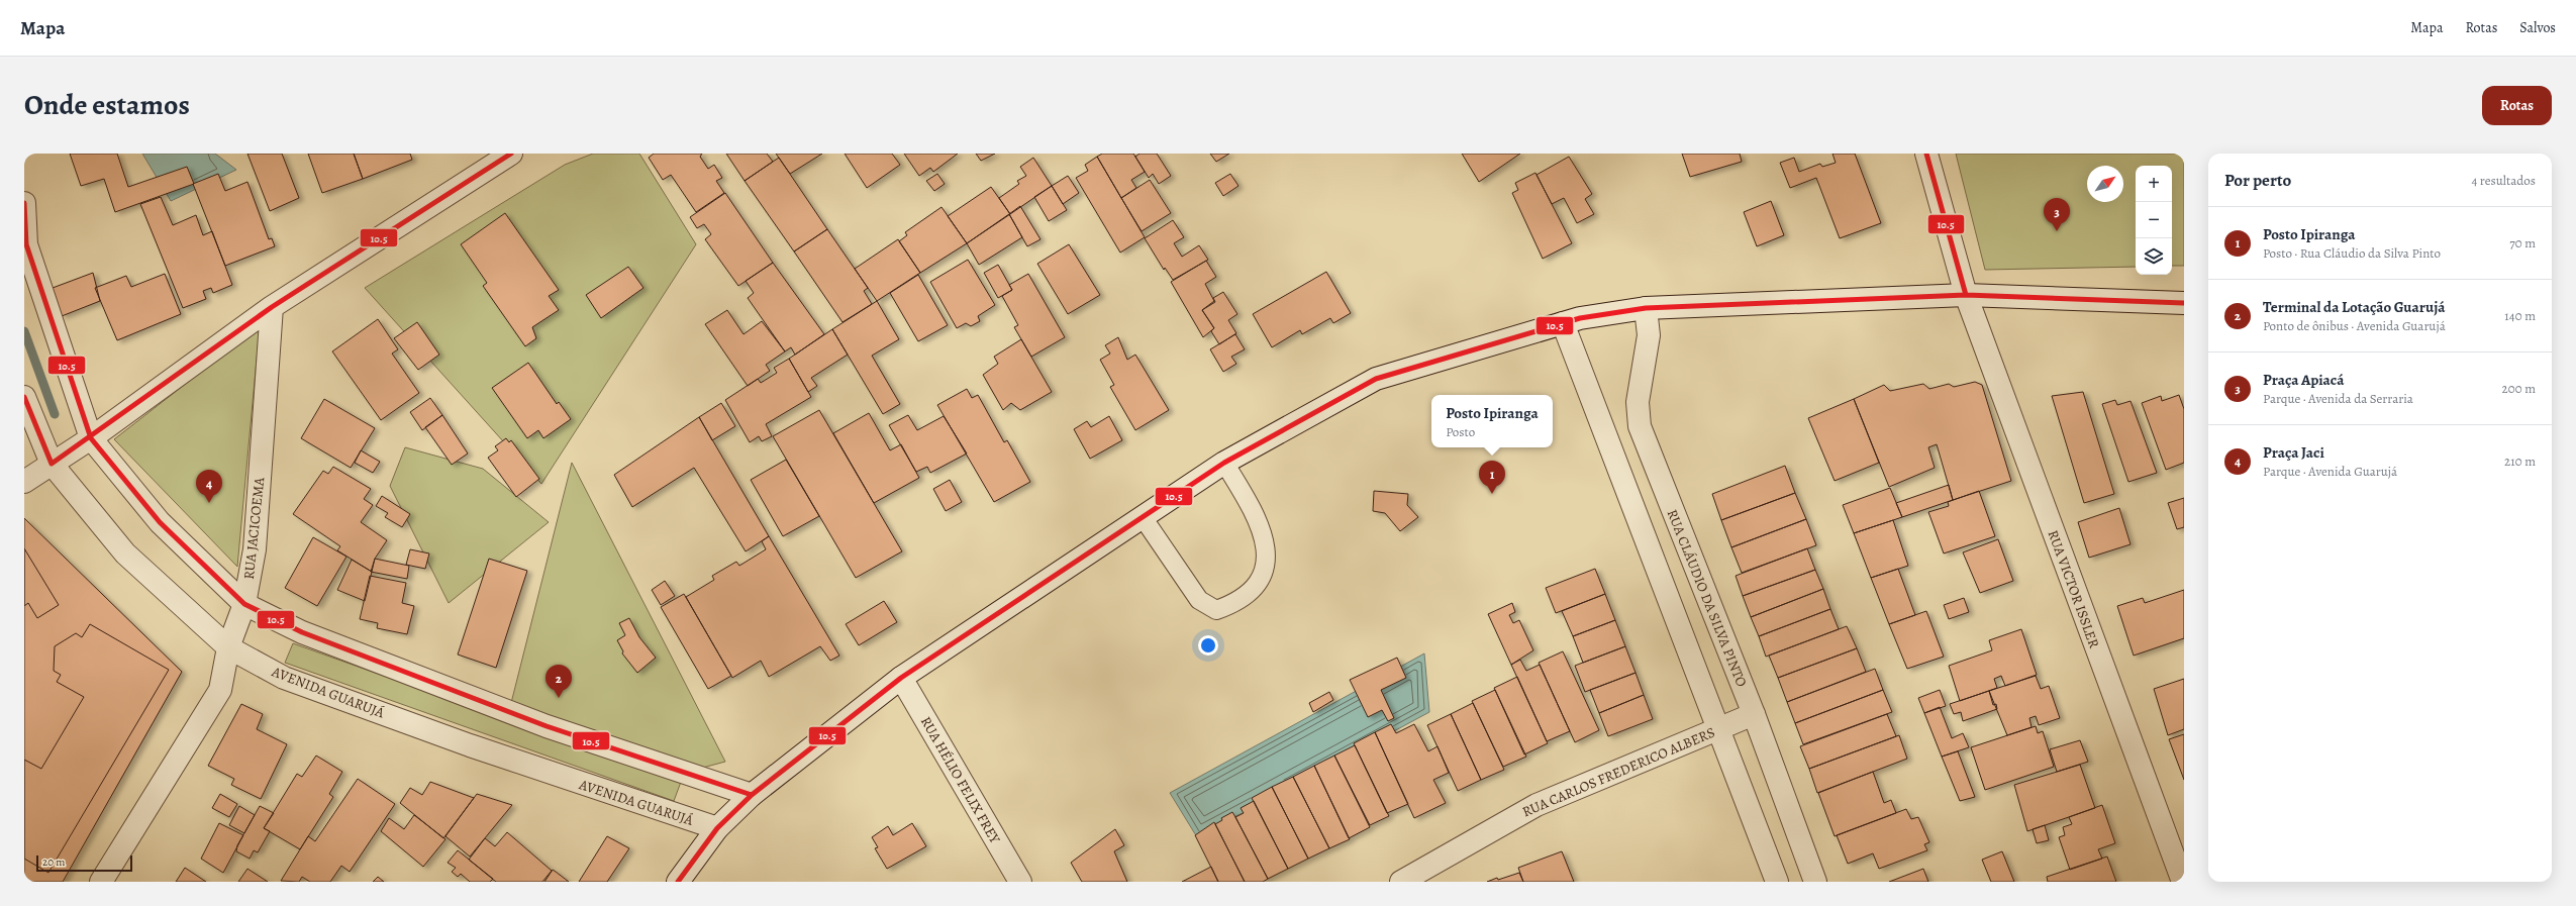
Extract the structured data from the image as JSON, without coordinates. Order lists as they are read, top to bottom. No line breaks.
{"streets":{"street":["RUA JACICOEMA","RUA VICTOR ISSLER","RUA CLÁUDIO DA SILVA PINTO","AVENIDA GUARUJÁ","RUA CARLOS FREDERICO ALBERS","RUA HÉLIO FELIX FREY"]},"crossings":[["RUA JACICOEMA","AVENIDA GUARUJÁ"],["RUA CLÁUDIO DA SILVA PINTO","RUA CARLOS FREDERICO ALBERS"]],"lines":["transit line 10.5"],"scale_bar":"20 m","north":"top right","page":{"header":"Mapa","nav":["Mapa","Rotas","Salvos"],"title":"Onde estamos","buttons":"Rotas","heading":["Por perto","4 resultados"],"map_buttons":["+","−"],"pins":["3","1","4","2"],"list":[{"mark":"1","name":"Posto Ipiranga","note":"Posto · Rua Cláudio da Silva Pinto","value":"70 m"},{"mark":"2","name":"Terminal da Lotação Guarujá","note":"Ponto de ônibus · Avenida Guarujá","value":"140 m"},{"mark":"3","name":"Praça Apiacá","note":"Parque · Avenida da Serraria","value":"200 m"},{"mark":"4","name":"Praça Jaci","note":"Parque · Avenida Guarujá","value":"210 m"}],"popup":["Posto Ipiranga","Posto"],"scale":"20 m"}}
